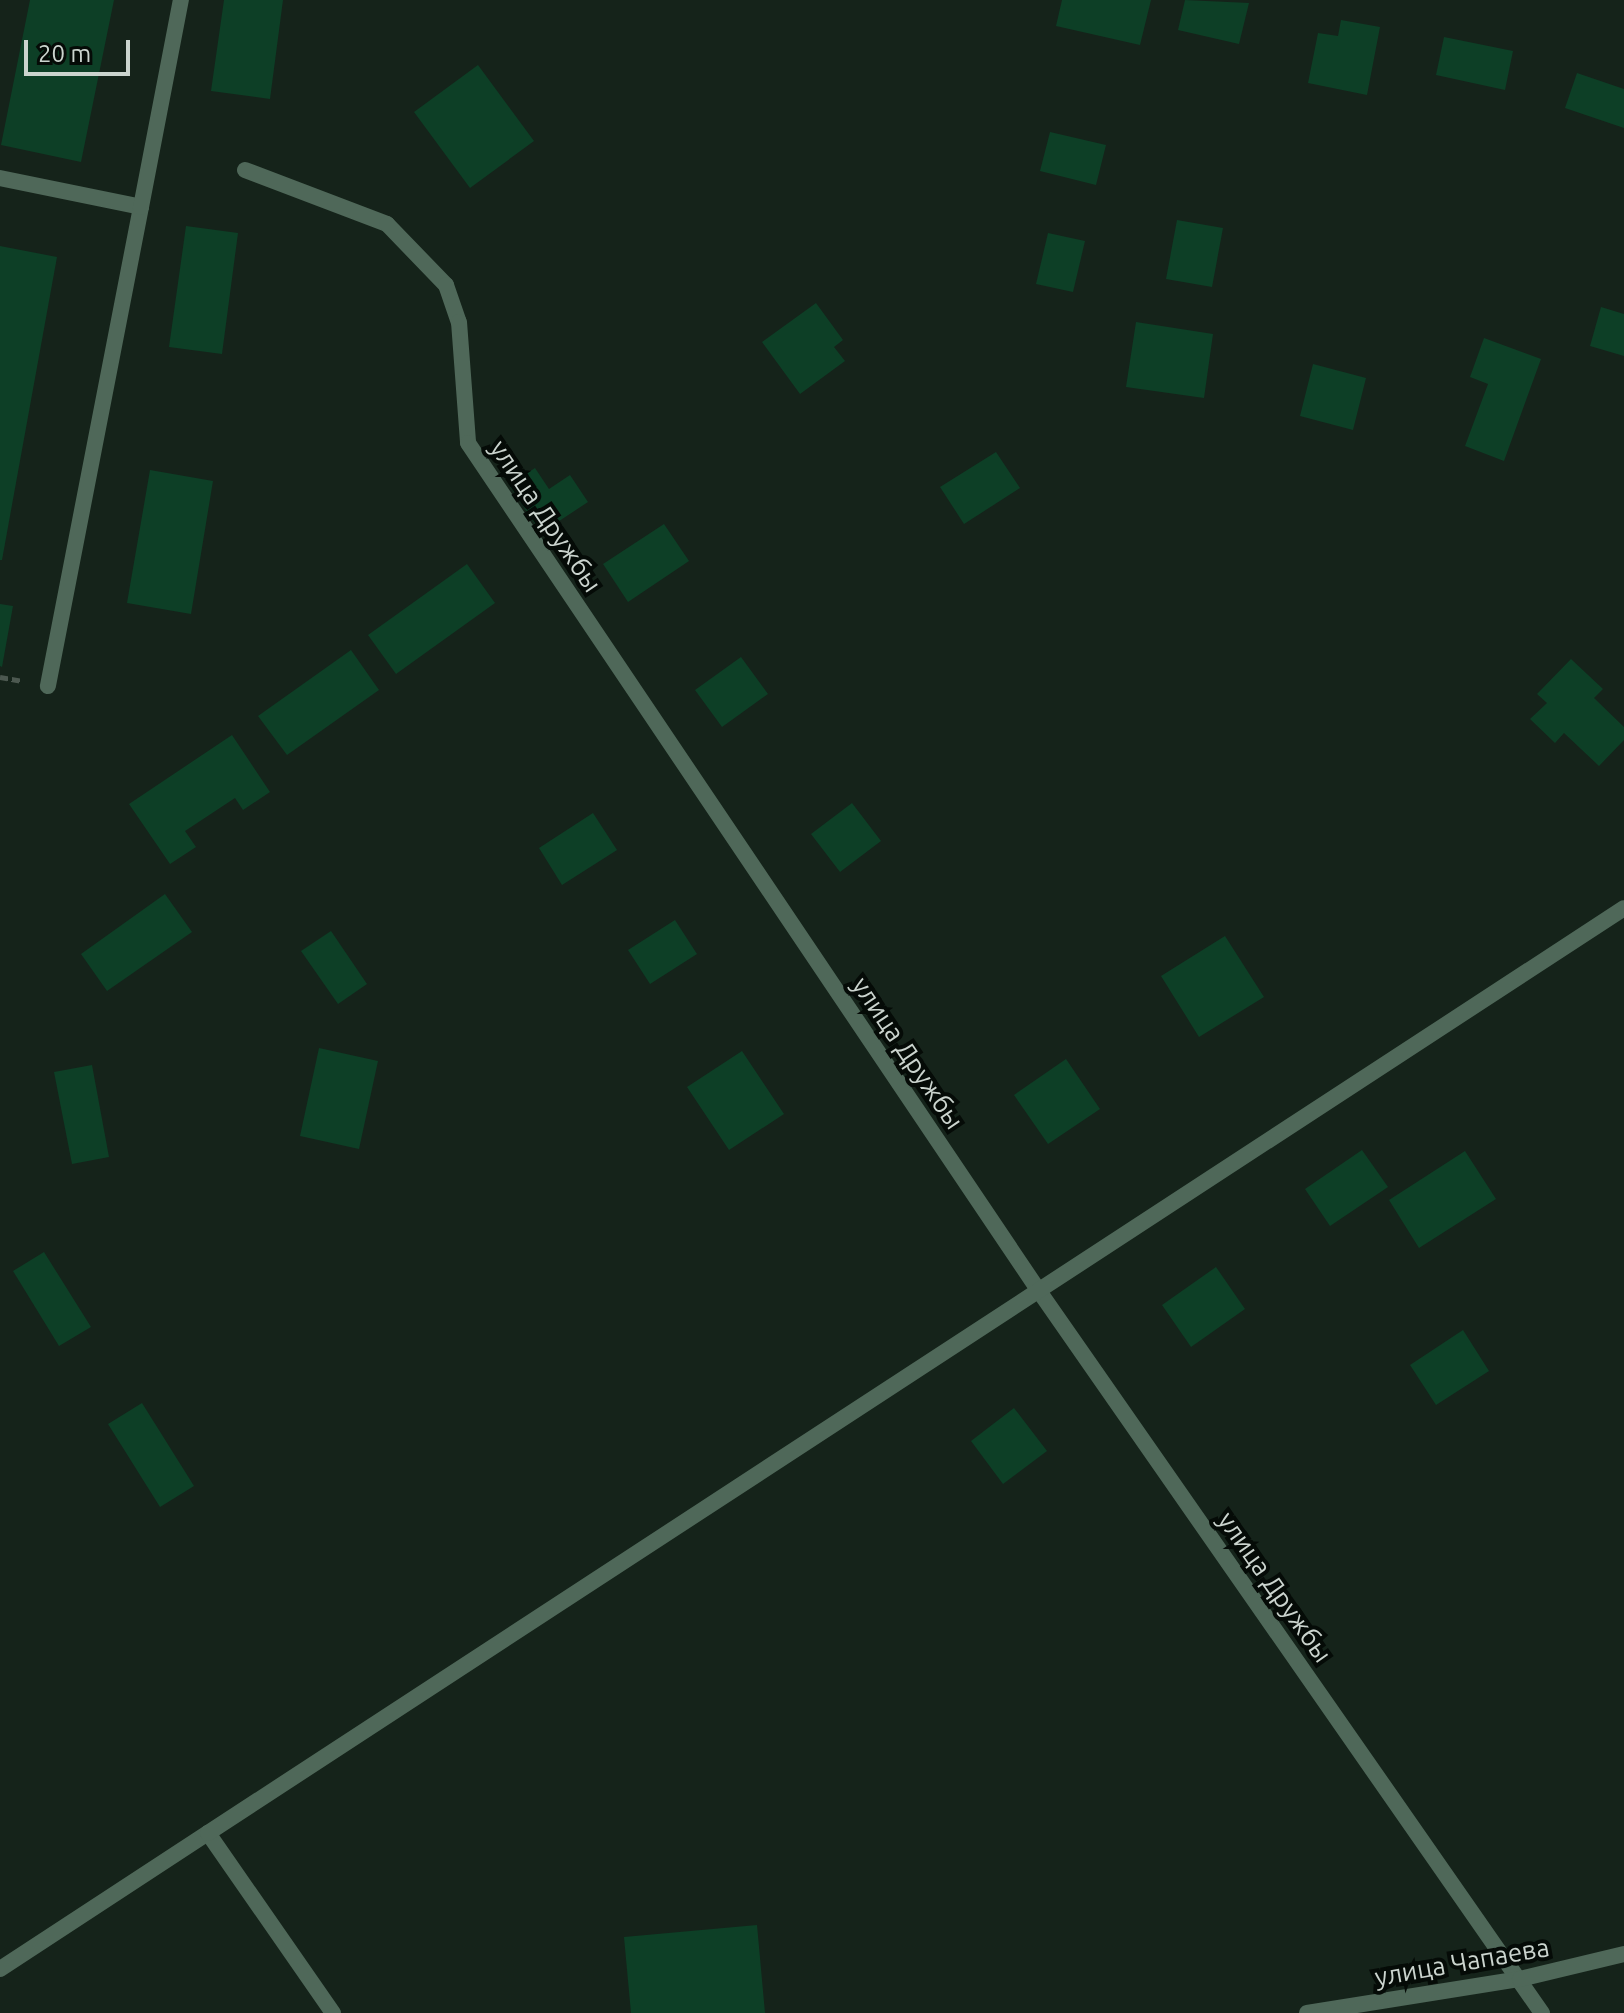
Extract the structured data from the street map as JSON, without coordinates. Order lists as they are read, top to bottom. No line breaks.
{"streets":{"street":["улица Дружбы","улица Чапаева"]},"crossings":[["улица Дружбы","улица Чапаева"]],"scale_bar":"20 m"}
